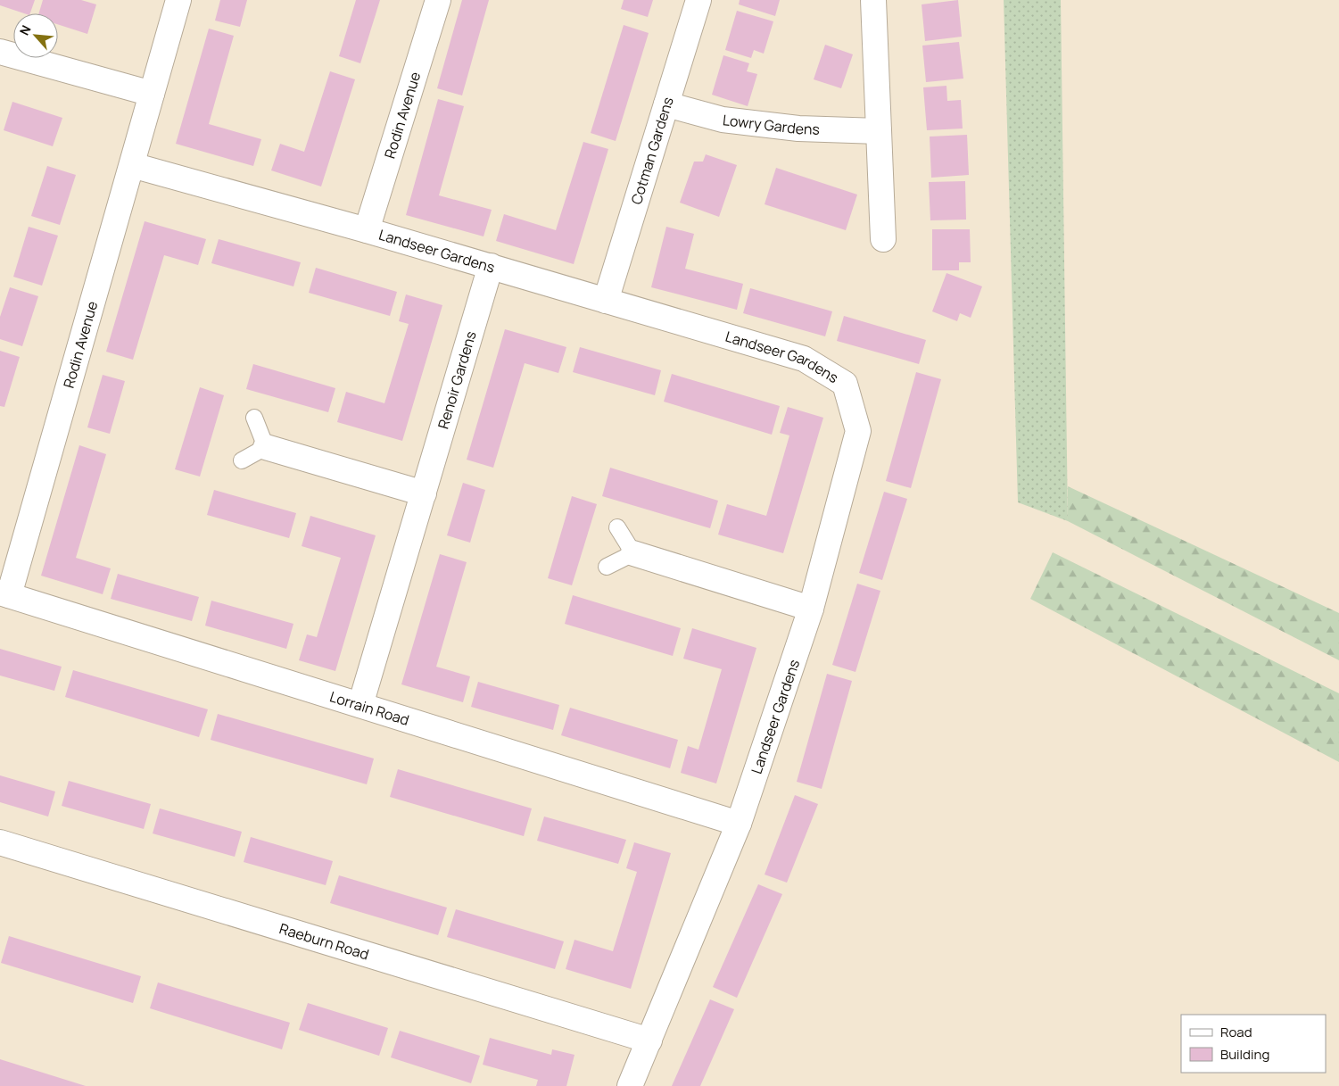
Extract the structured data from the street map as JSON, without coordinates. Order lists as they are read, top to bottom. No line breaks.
{"streets":{"street":["Rodin Avenue","Lowry Gardens","Cotman Gardens","Landseer Gardens","Renoir Gardens","Lorrain Road","Raeburn Road"]},"crossings":[["Rodin Avenue","Landseer Gardens"],["Rodin Avenue","Lorrain Road"],["Lowry Gardens","Cotman Gardens"],["Cotman Gardens","Landseer Gardens"],["Landseer Gardens","Renoir Gardens"],["Landseer Gardens","Lorrain Road"],["Landseer Gardens","Raeburn Road"],["Renoir Gardens","Lorrain Road"]],"legend":["Road","Building"],"north":"top left"}
